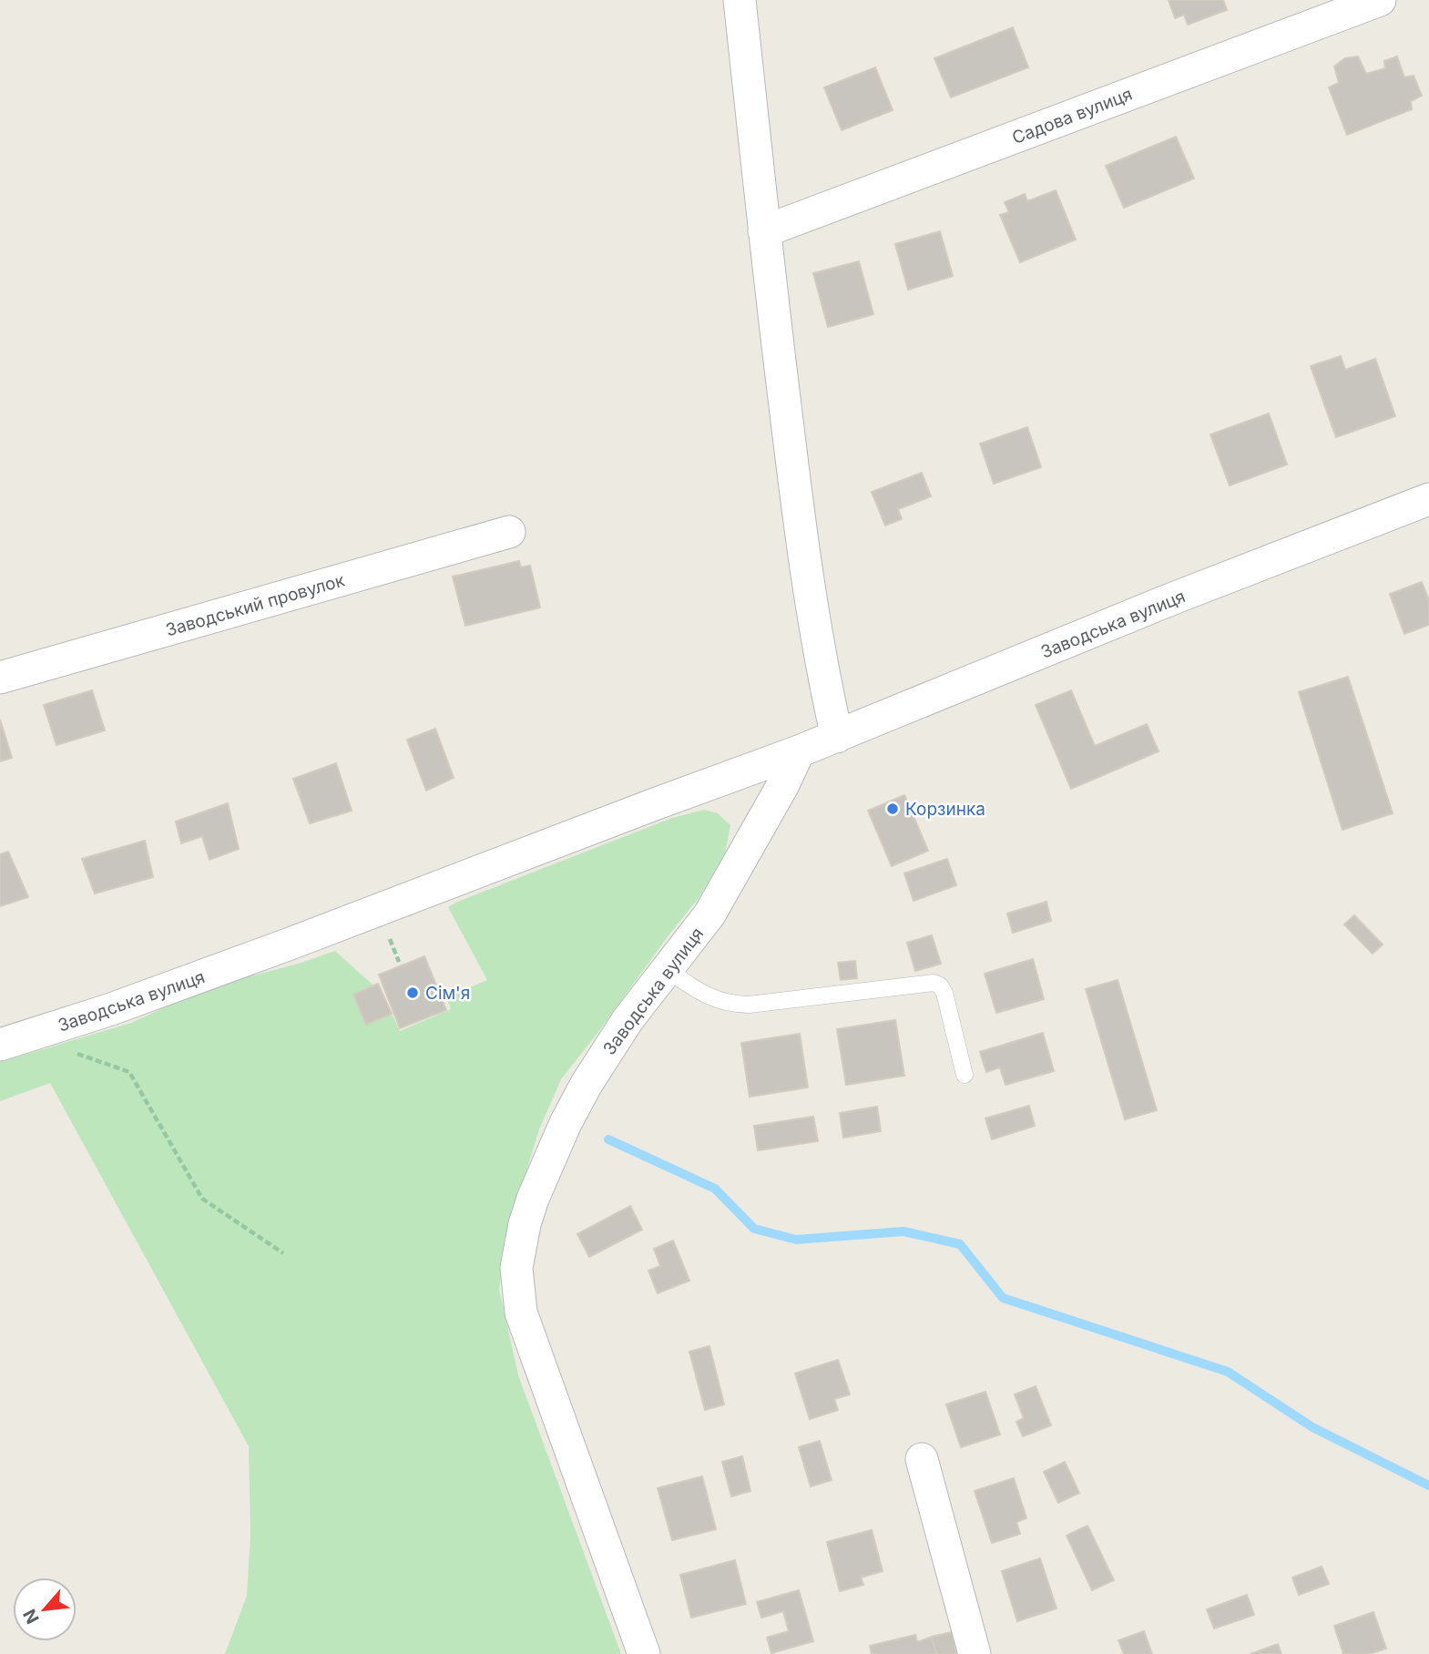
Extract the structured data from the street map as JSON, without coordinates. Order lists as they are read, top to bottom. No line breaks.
{"streets":{"street":["Садова вулиця","Заводський провулок","Заводська вулиця"]},"places":["Корзинка","Сім'я"],"north":"bottom left"}
